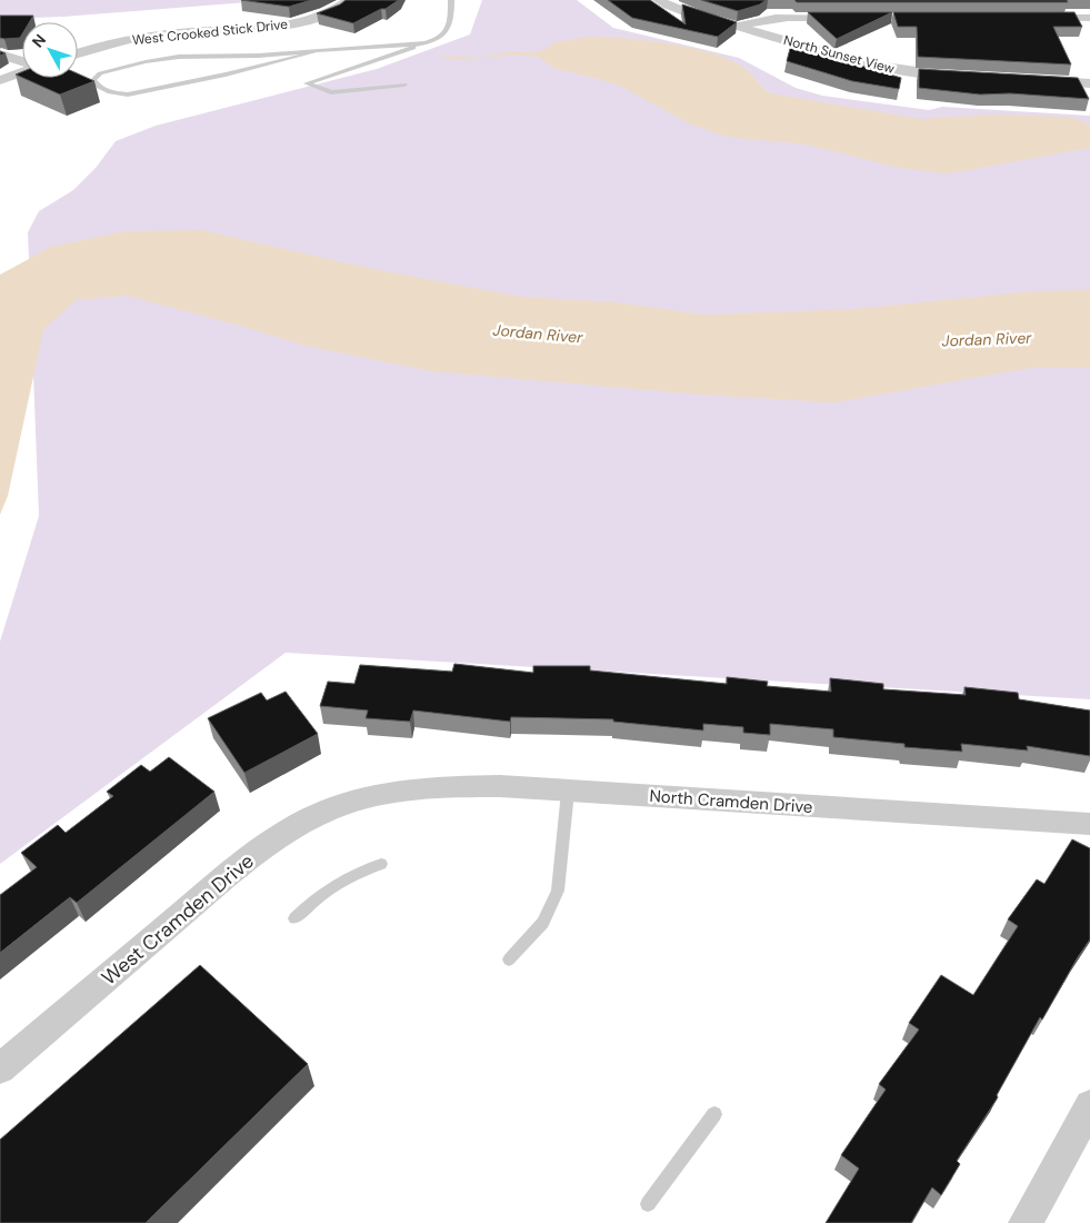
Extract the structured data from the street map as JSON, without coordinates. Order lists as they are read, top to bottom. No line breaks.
{"streets":{"street":["West Crooked Stick Drive","North Sunset View","North Cramden Drive","West Cramden Drive"]},"crossings":[["North Cramden Drive","West Cramden Drive"]],"water":["Jordan River"],"north":"top left"}
